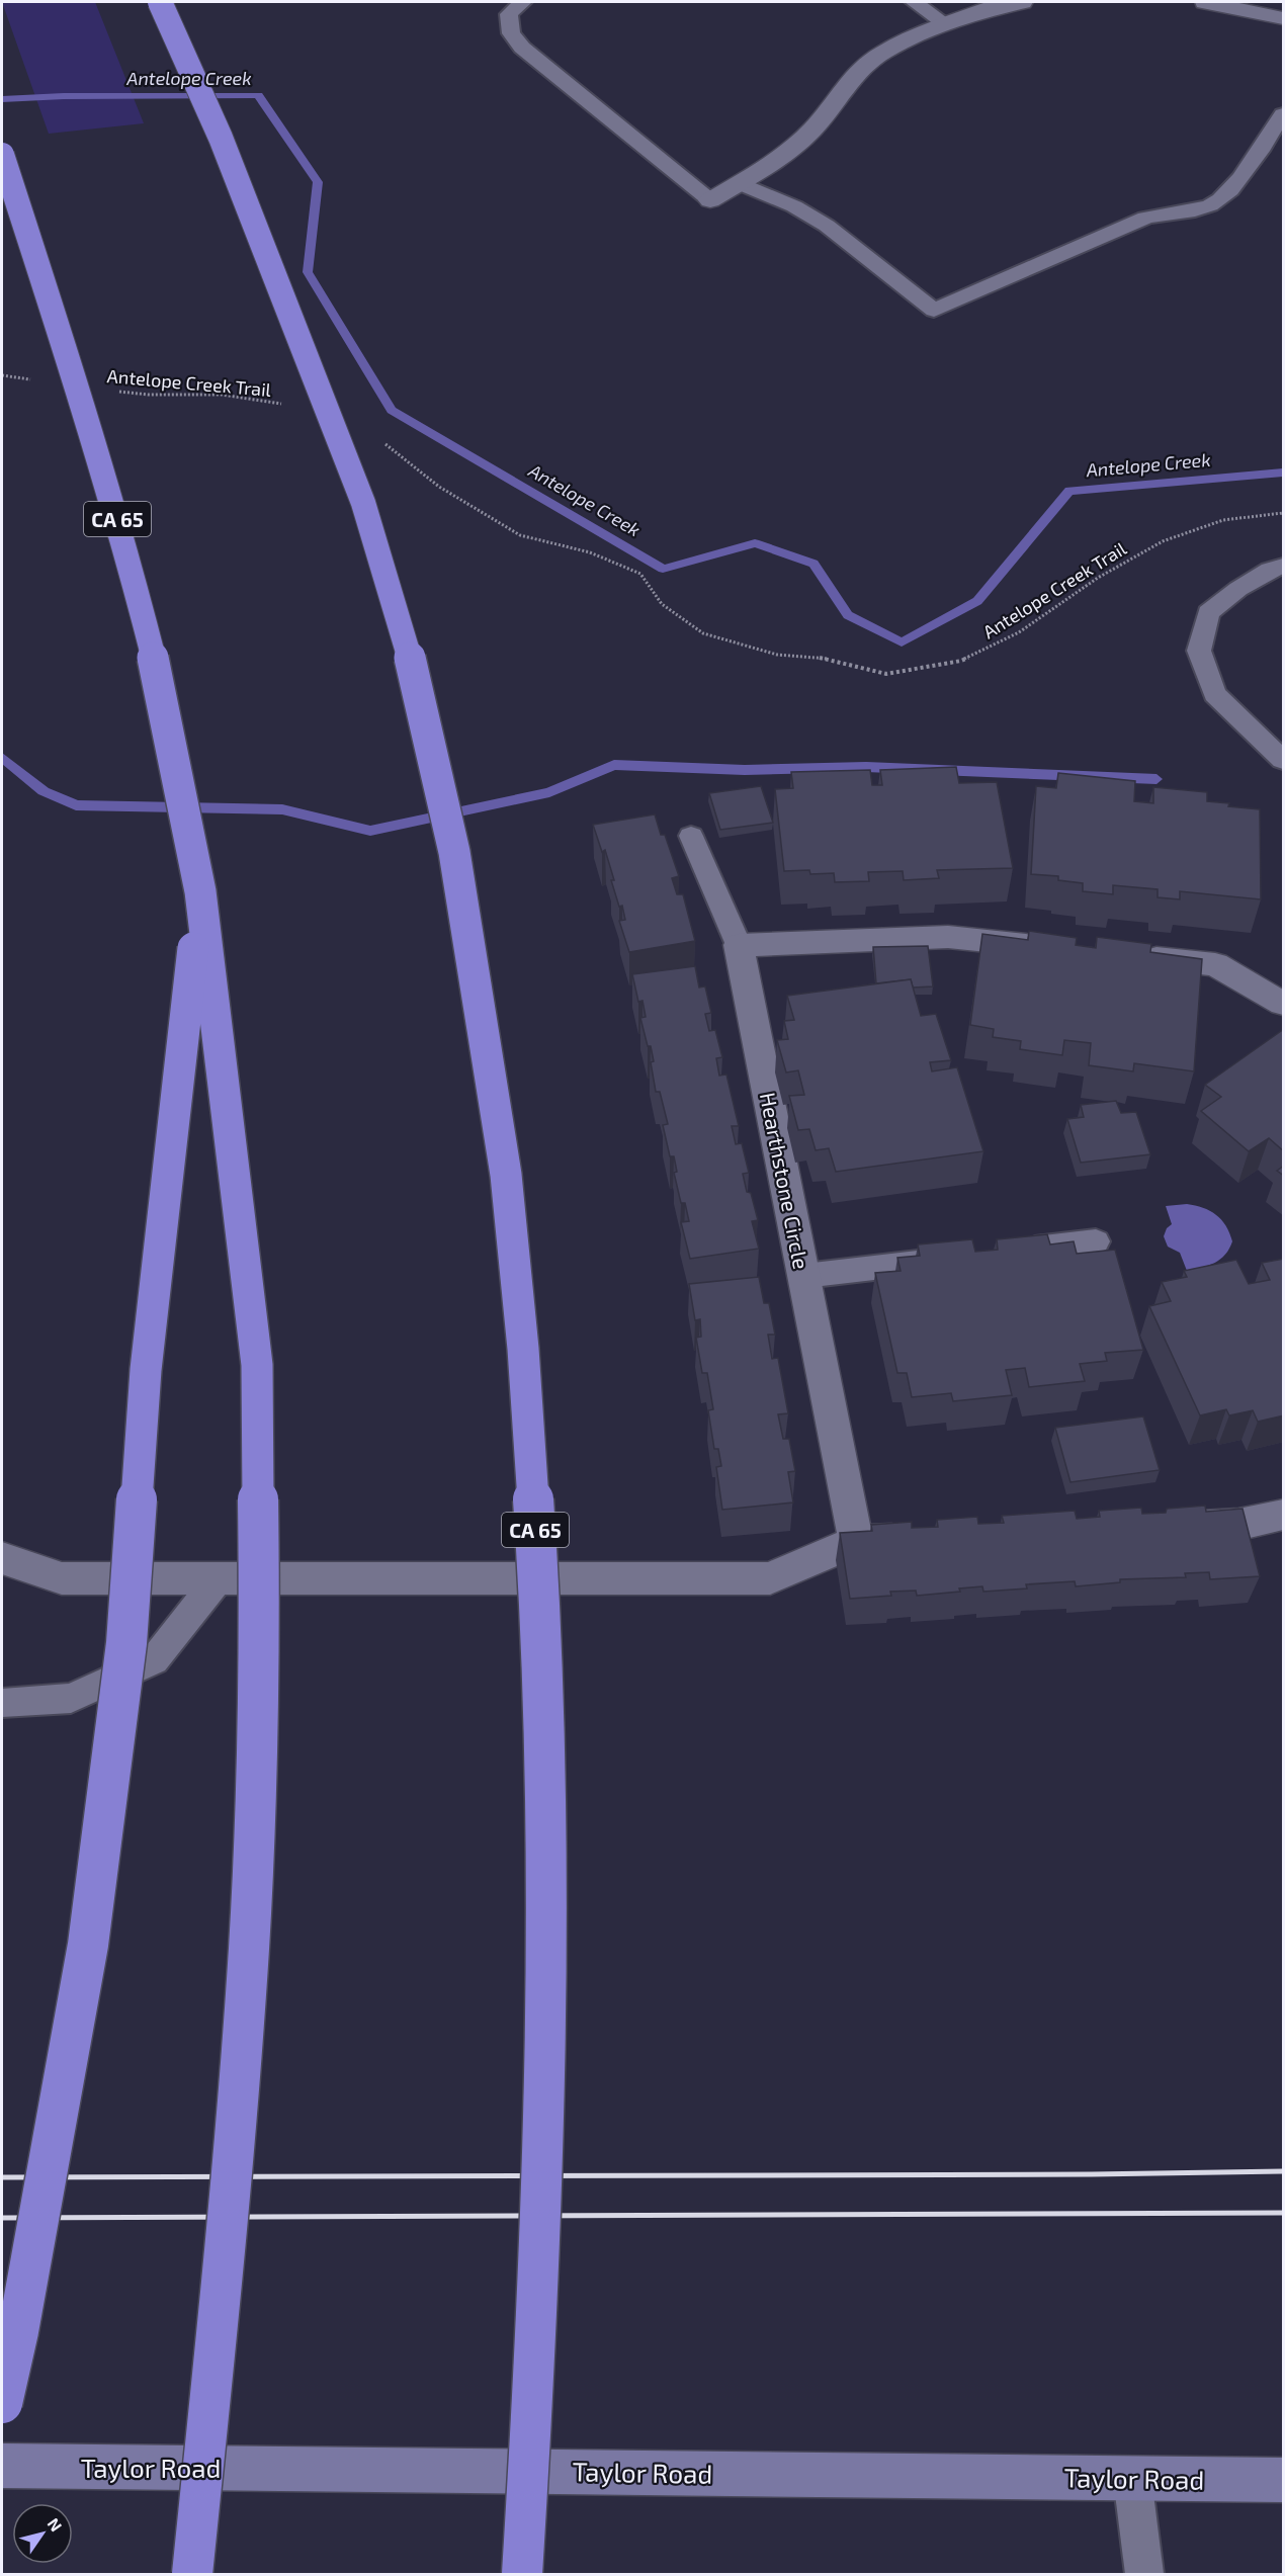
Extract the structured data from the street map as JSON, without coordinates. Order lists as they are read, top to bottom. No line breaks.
{"streets":{"highway":["CA 65"],"main road":["Taylor Road"],"street":["Hearthstone Circle"],"path":["Antelope Creek Trail"]},"water":["Antelope Creek"],"north":"top right"}
